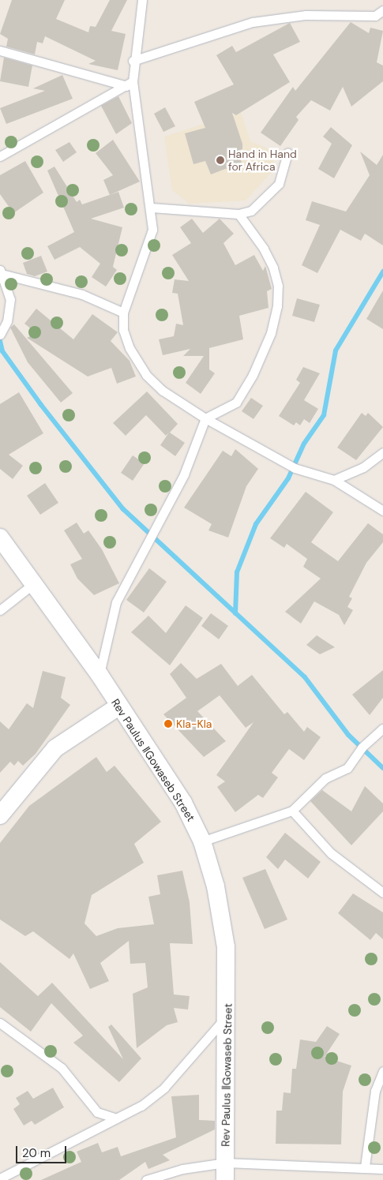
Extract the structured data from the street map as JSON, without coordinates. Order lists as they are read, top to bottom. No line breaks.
{"streets":{"street":["Rev Paulus ǁGowaseb Street"]},"places":["Hand in Hand for Africa","Kla-Kla"],"scale_bar":"20 m"}
